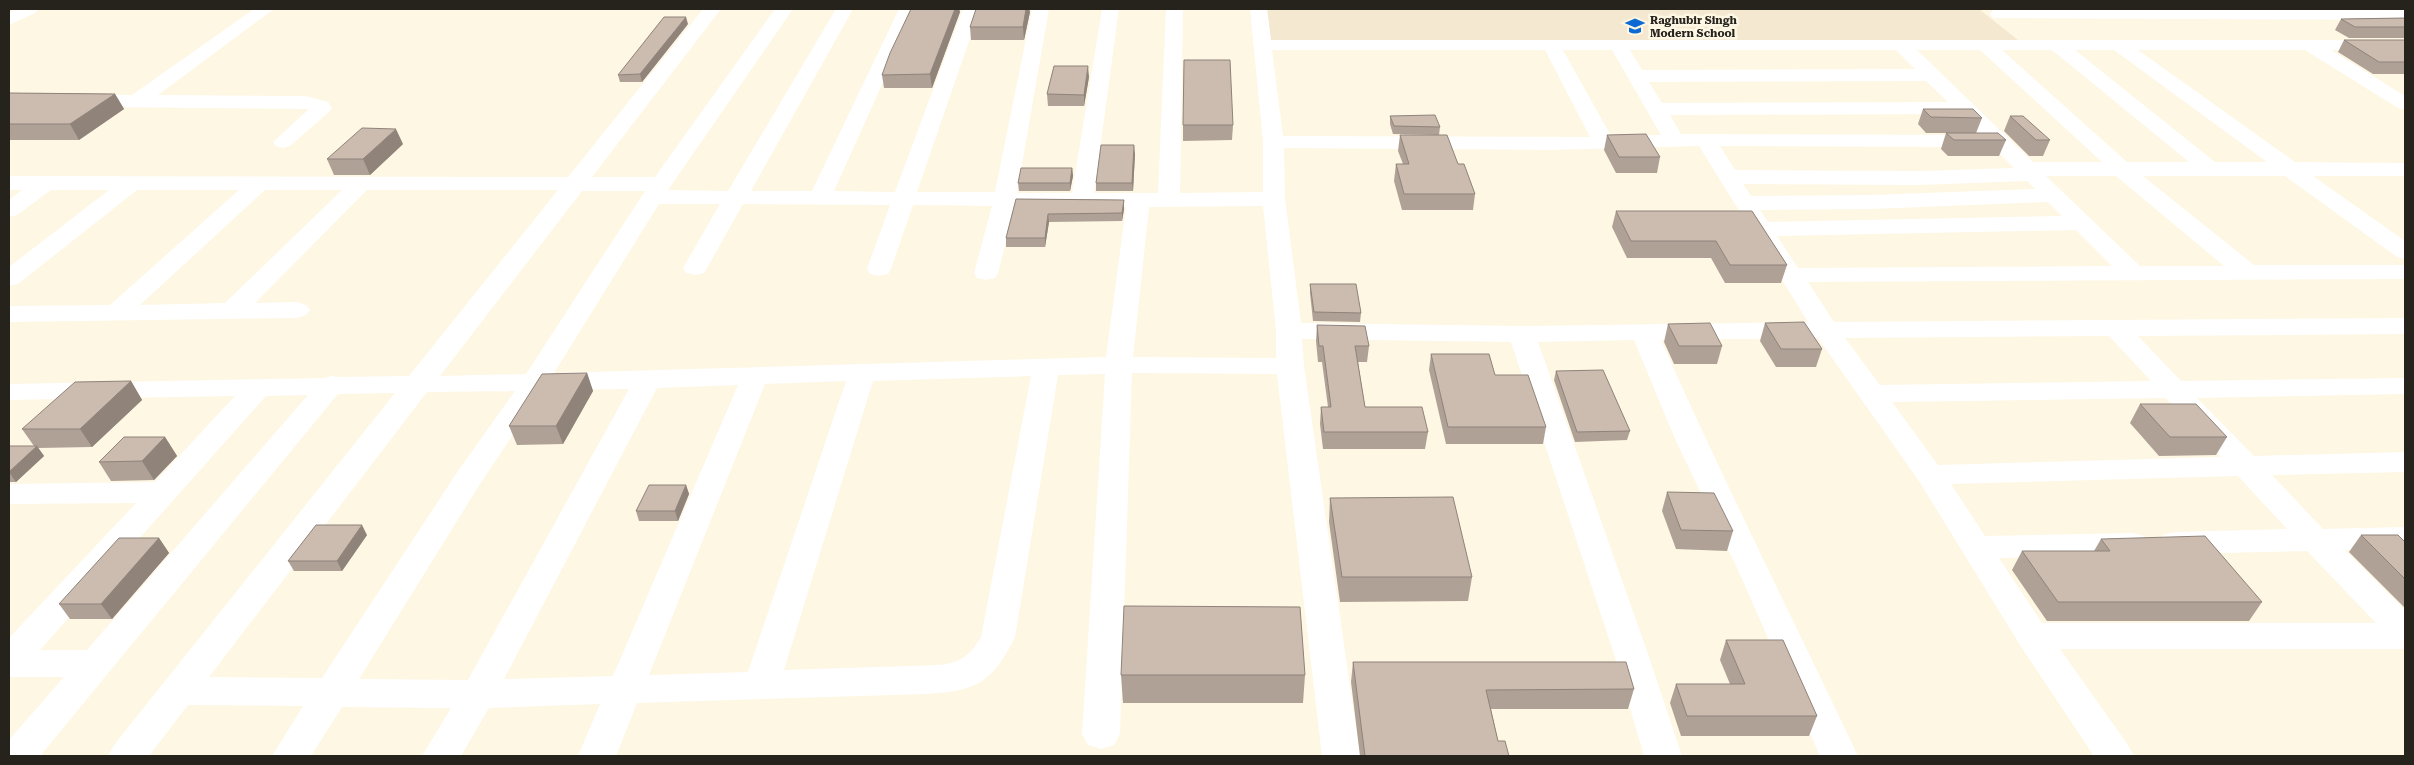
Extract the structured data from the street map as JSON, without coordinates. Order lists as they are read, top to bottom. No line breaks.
{"places":{"school or university":["Raghubir Singh Modern School"]}}
